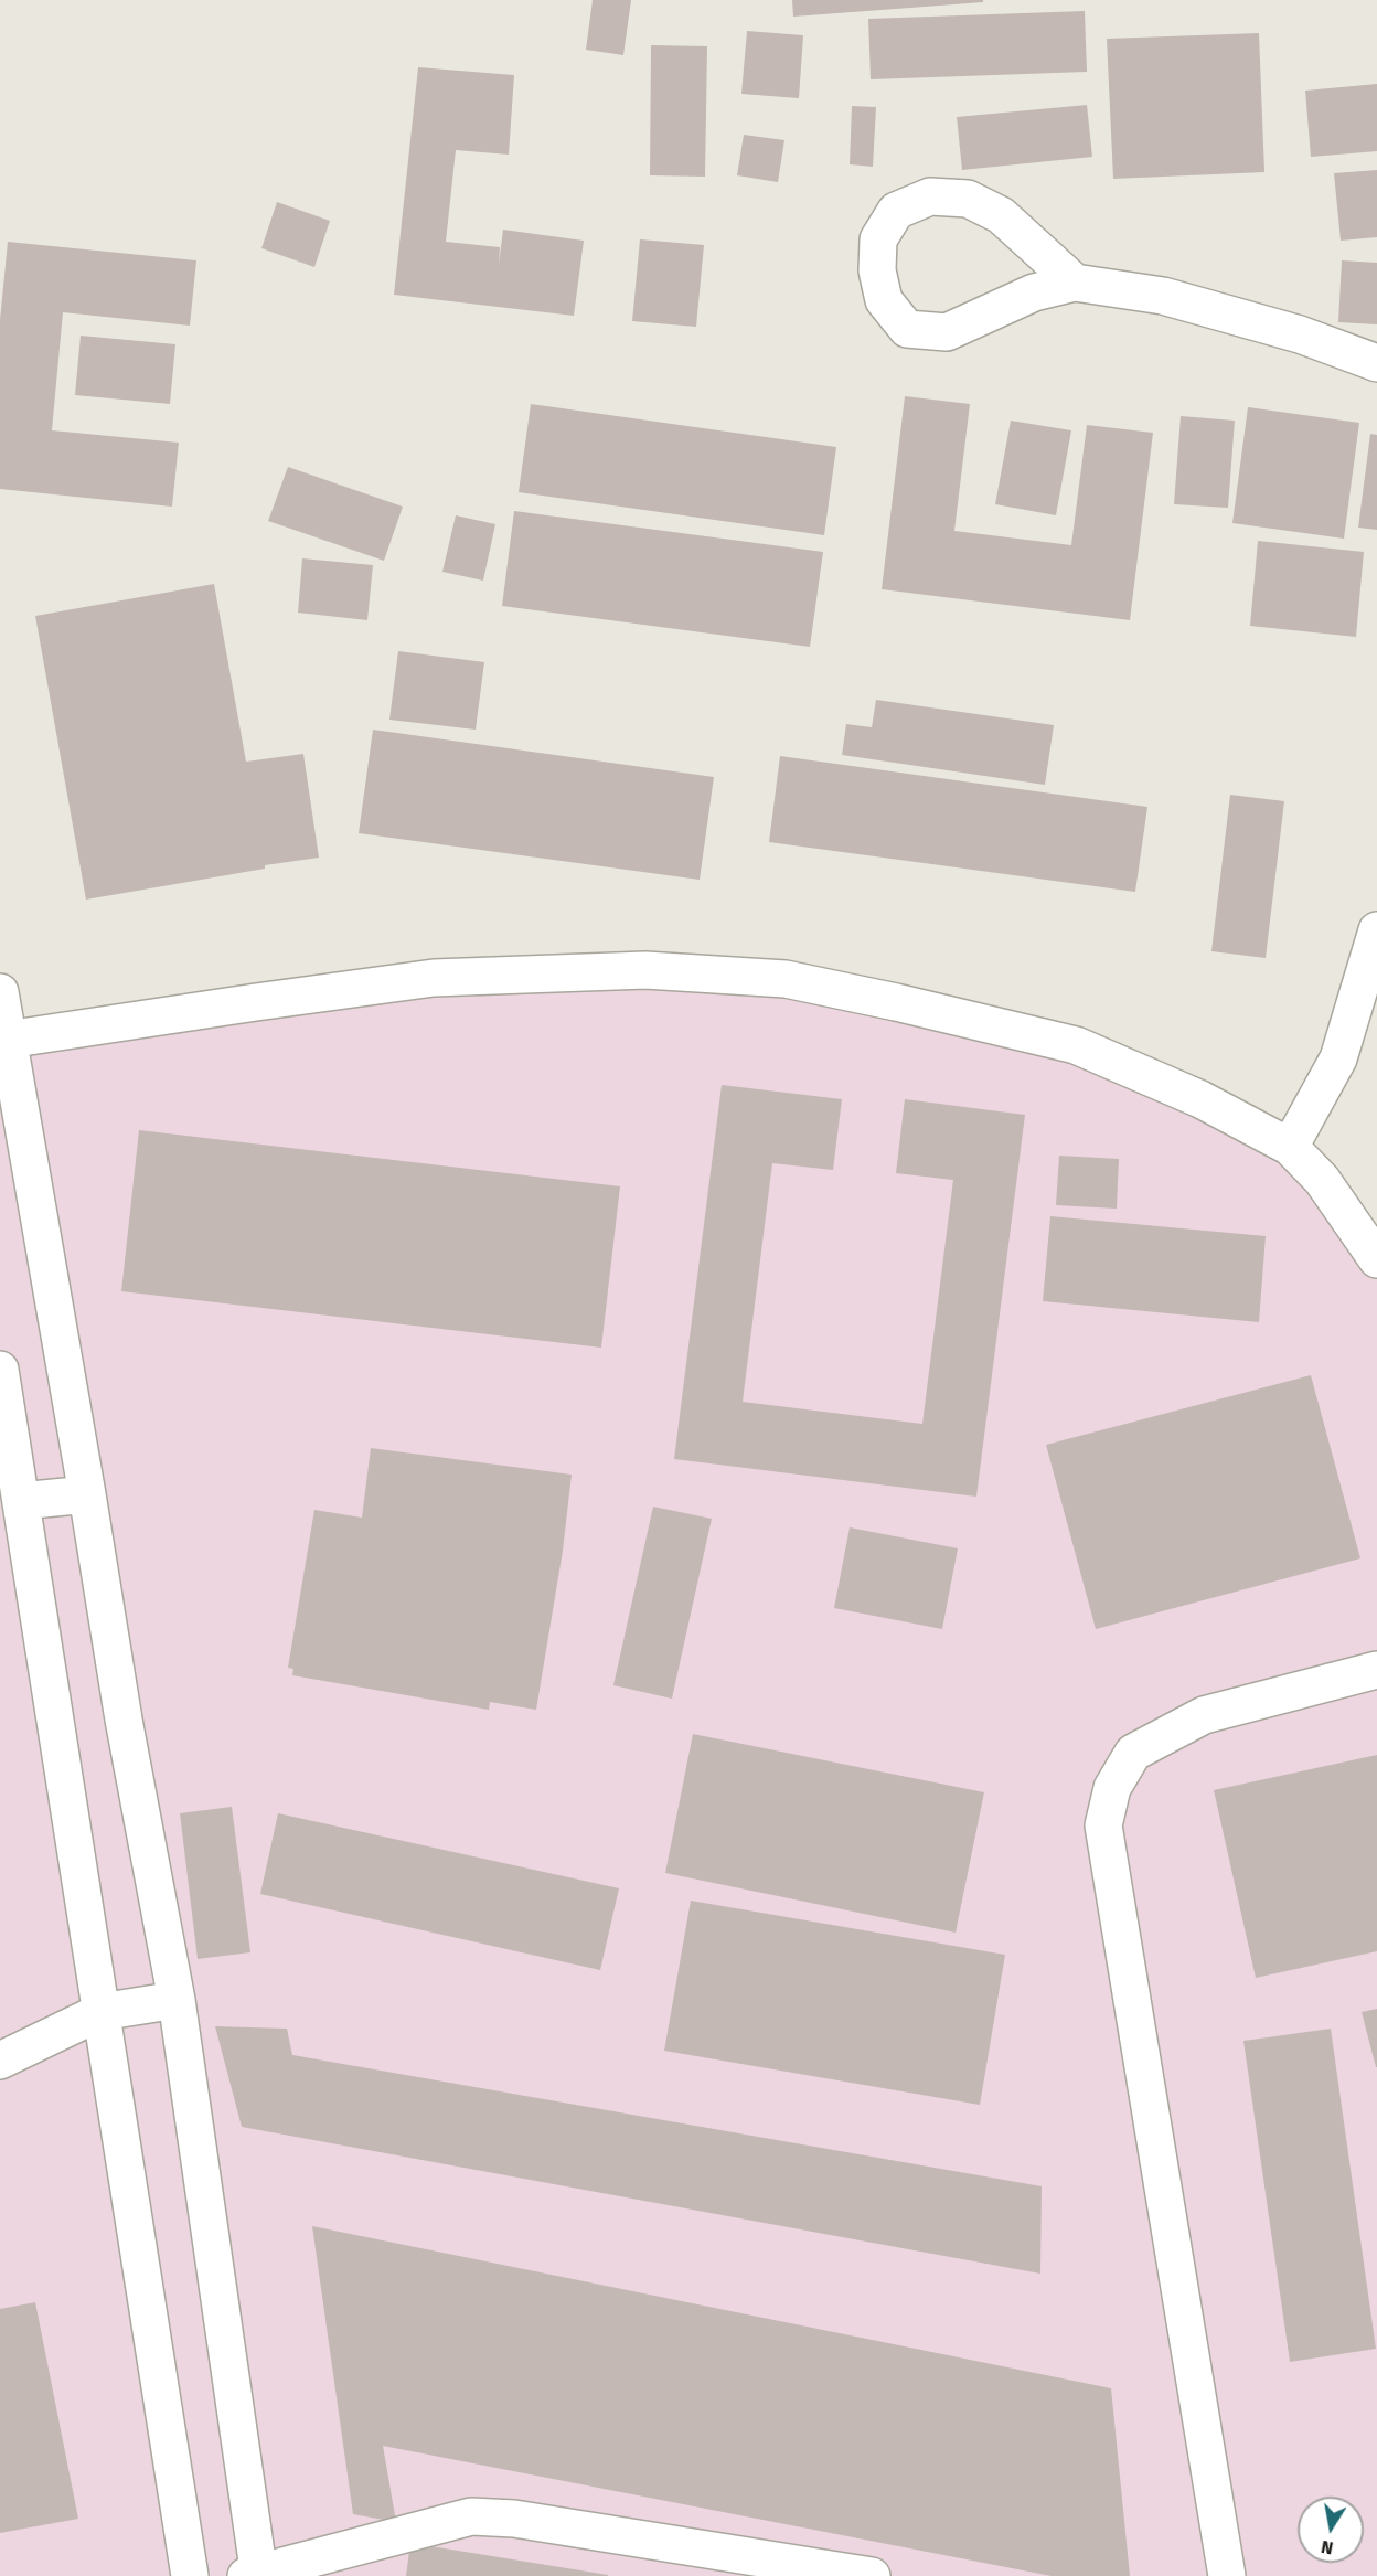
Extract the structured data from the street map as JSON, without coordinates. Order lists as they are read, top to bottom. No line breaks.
{"north":"bottom"}
